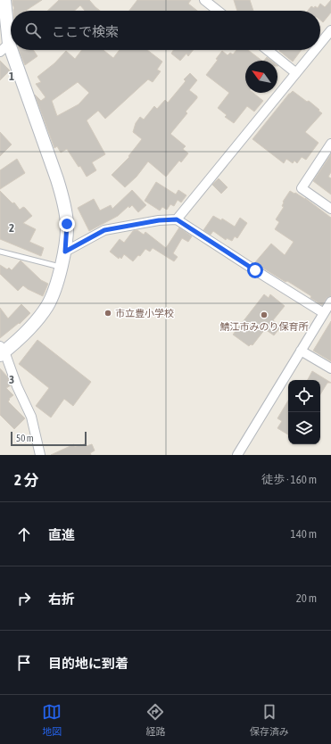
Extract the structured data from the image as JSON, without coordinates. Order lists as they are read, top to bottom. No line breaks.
{"places":["市立豊小学校","鯖江市みのり保育所"],"scale_bar":"50 m","north":"top left","page":{"search":"ここで検索","scale":"50 m","heading":["2 分","徒歩 · 160 m"],"list":[["直進","140 m"],["右折","20 m"],"目的地に到着"],"nav":["地図","経路","保存済み"]},"grid":{"rows":["1","2","3"]}}
